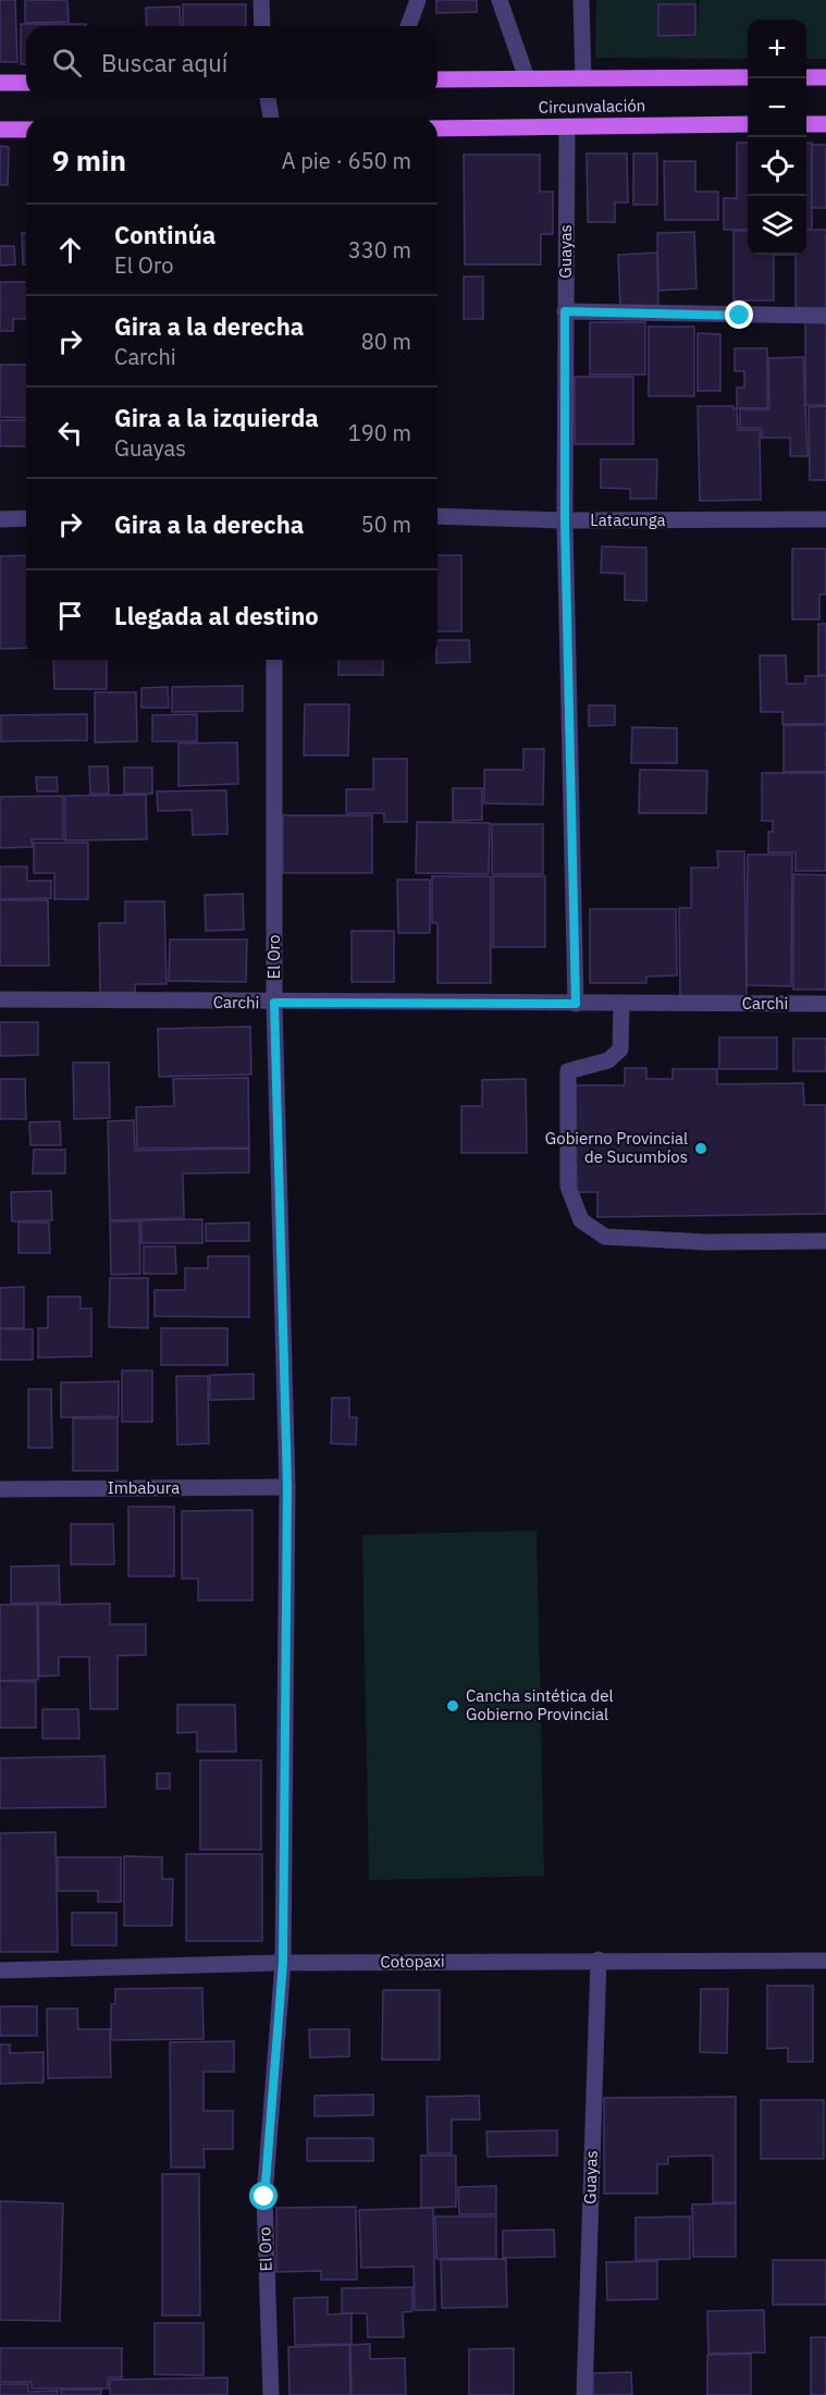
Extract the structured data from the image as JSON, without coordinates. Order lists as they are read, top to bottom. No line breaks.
{"streets":{"main road":["Circunvalación"],"street":["Guayas","Latacunga","El Oro","Carchi","Imbabura","Cotopaxi"]},"crossings":[["Circunvalación","Guayas"],["Guayas","Latacunga"],["Guayas","Carchi"],["Guayas","Cotopaxi"],["El Oro","Carchi"],["El Oro","Imbabura"],["El Oro","Cotopaxi"]],"places":["Gobierno Provincial de Sucumbíos","Cancha sintética del Gobierno Provincial"],"page":{"map_buttons":["+","−"],"search":"Buscar aquí","heading":["9 min","A pie · 650 m"],"list":[["Continúa","El Oro","330 m"],["Gira a la derecha","Carchi","80 m"],["Gira a la izquierda","Guayas","190 m"],["Gira a la derecha","50 m"],"Llegada al destino"]}}
